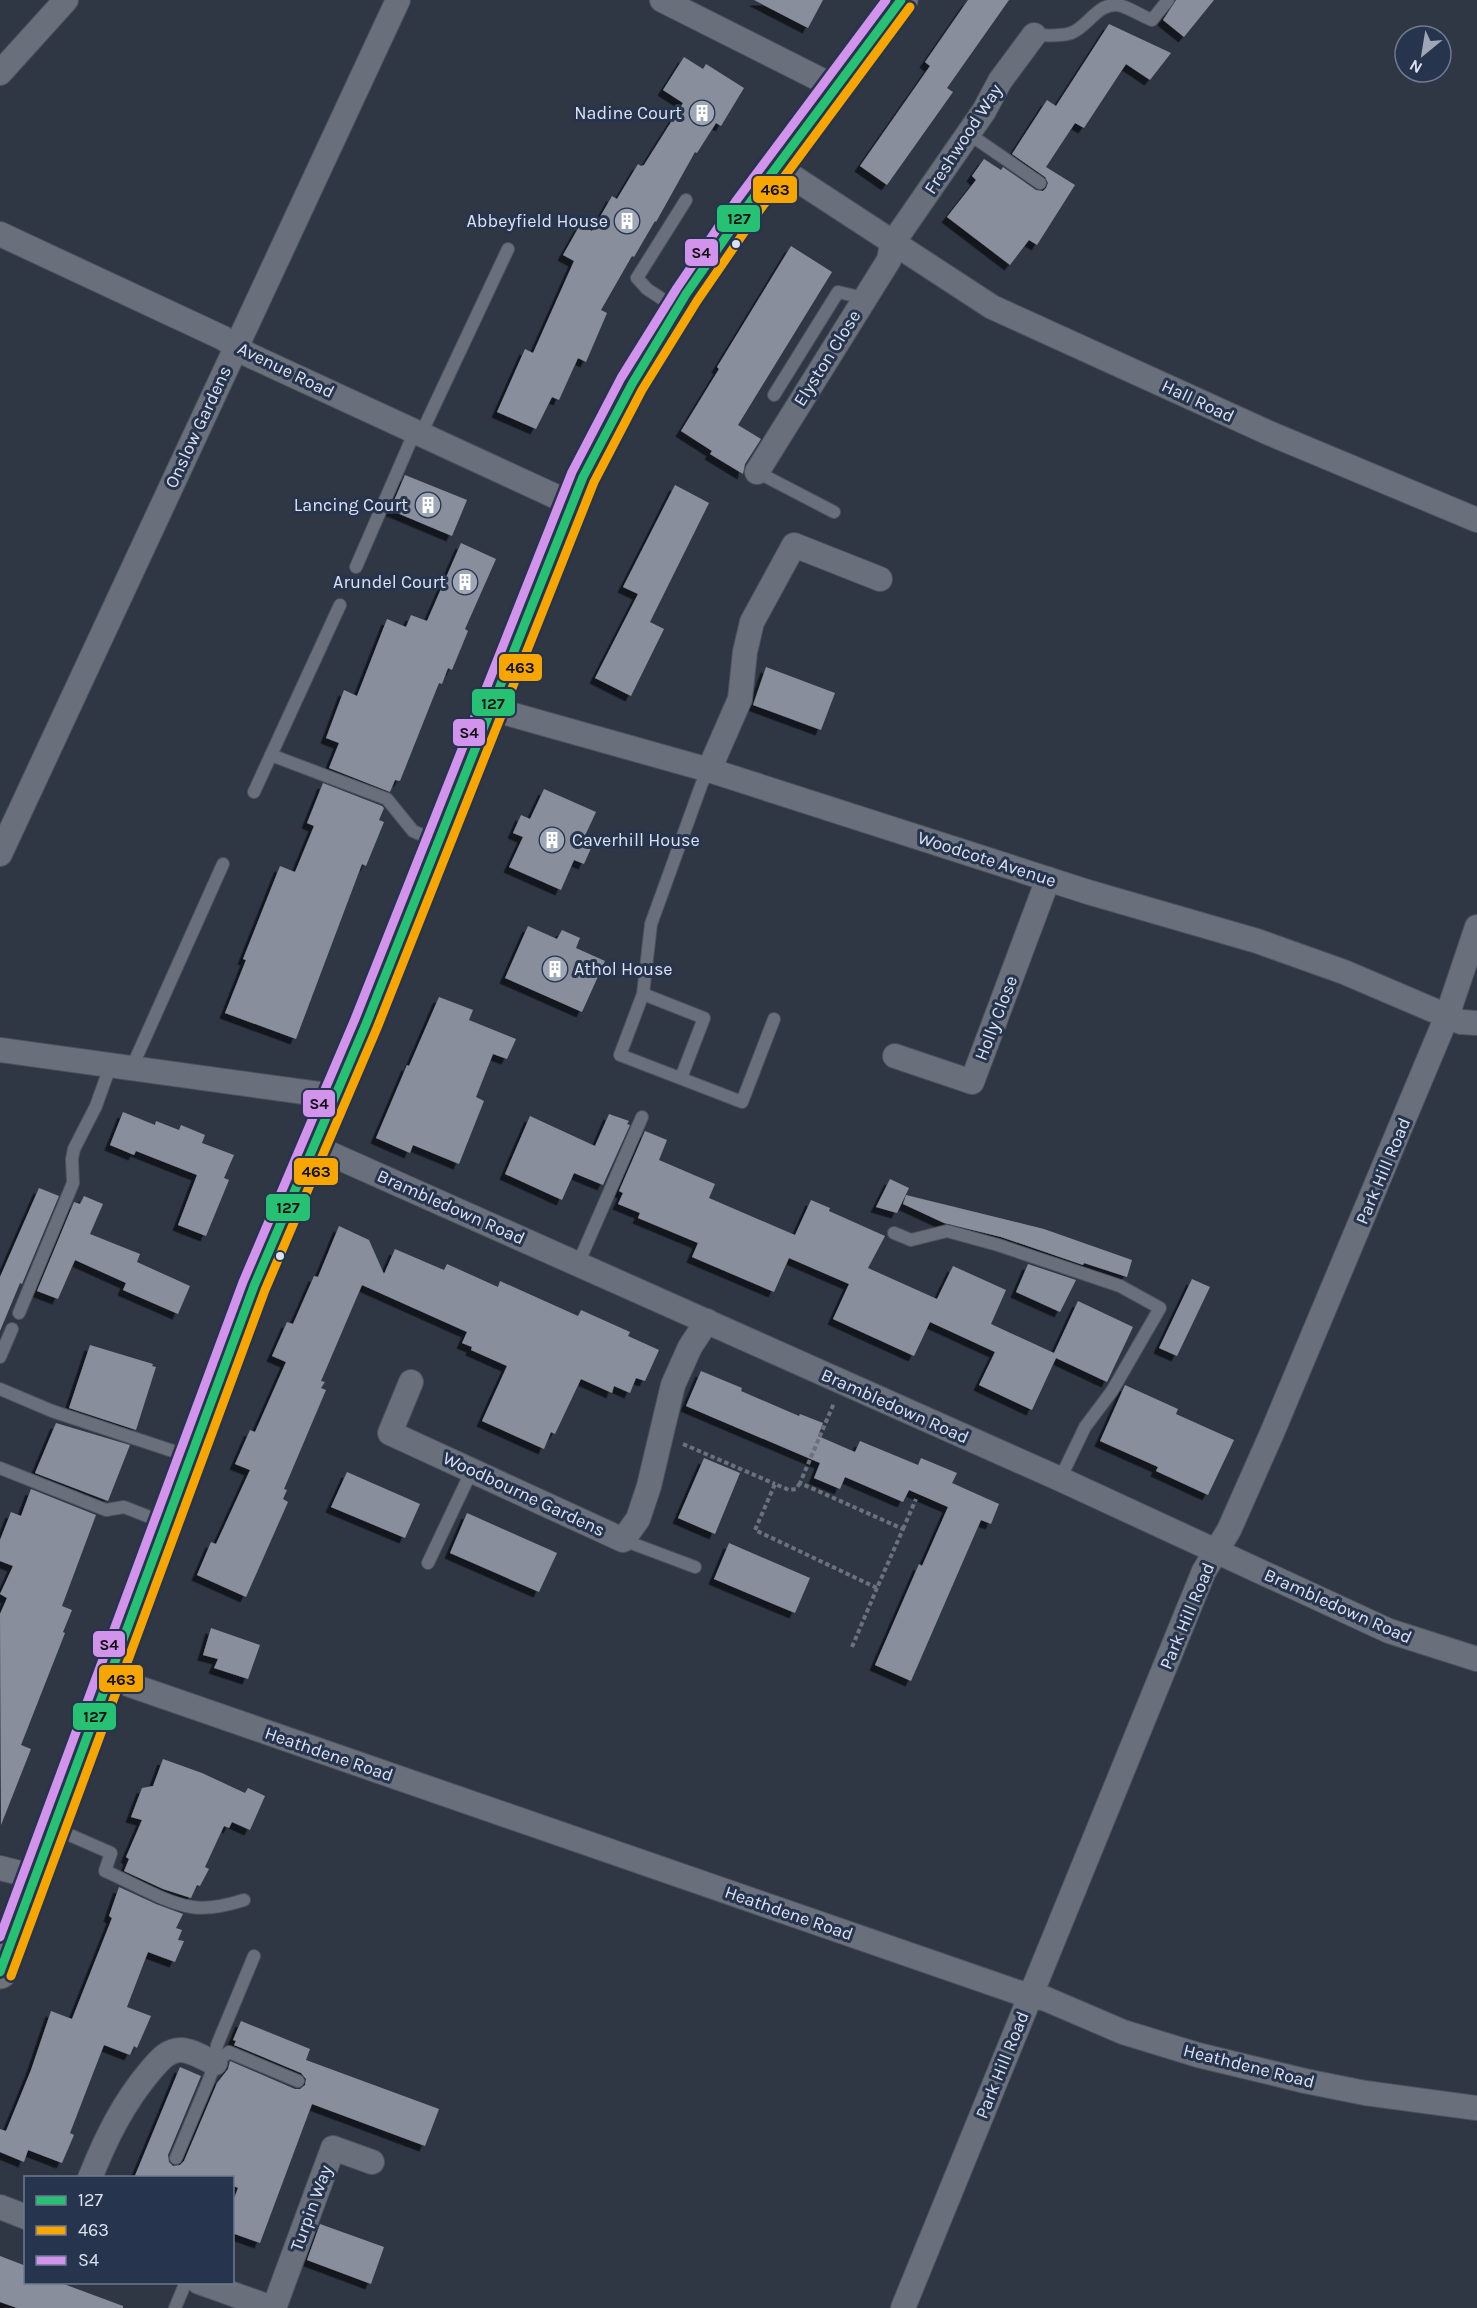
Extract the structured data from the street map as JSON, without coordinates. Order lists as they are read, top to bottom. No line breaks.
{"streets":{"street":["Freshwood Way","Elyston Close","Avenue Road","Hall Road","Onslow Gardens","Woodcote Avenue","Holly Close","Park Hill Road","Brambledown Road","Woodbourne Gardens","Heathdene Road","Turpin Way"]},"crossings":[["Freshwood Way","Elyston Close"],["Freshwood Way","Hall Road"],["Elyston Close","Hall Road"],["Avenue Road","Onslow Gardens"],["Woodcote Avenue","Holly Close"],["Woodcote Avenue","Park Hill Road"],["Park Hill Road","Brambledown Road"],["Park Hill Road","Heathdene Road"],["Brambledown Road","Woodbourne Gardens"]],"places":{"building":["Nadine Court","Abbeyfield House","Lancing Court","Arundel Court","Caverhill House","Athol House"]},"lines":["transit line 127","transit line S4","transit line 463"],"legend":["127","463","S4"],"north":"bottom left"}
